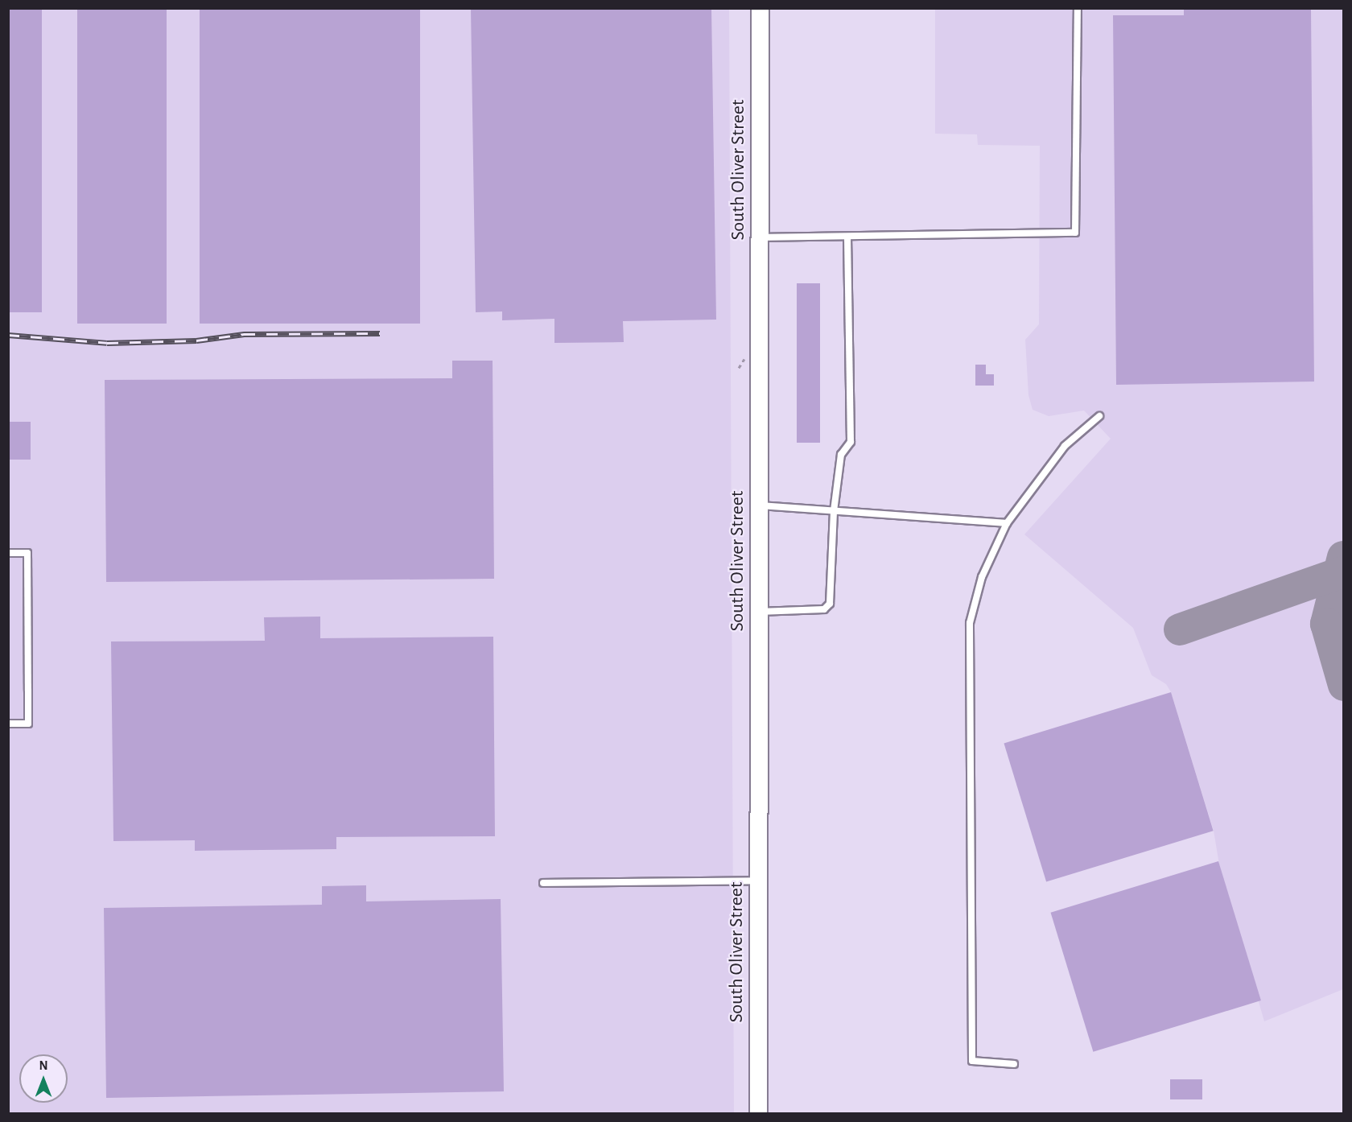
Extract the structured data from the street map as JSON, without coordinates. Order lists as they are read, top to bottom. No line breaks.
{"streets":{"main road":["South Oliver Street"]},"north":"top"}
